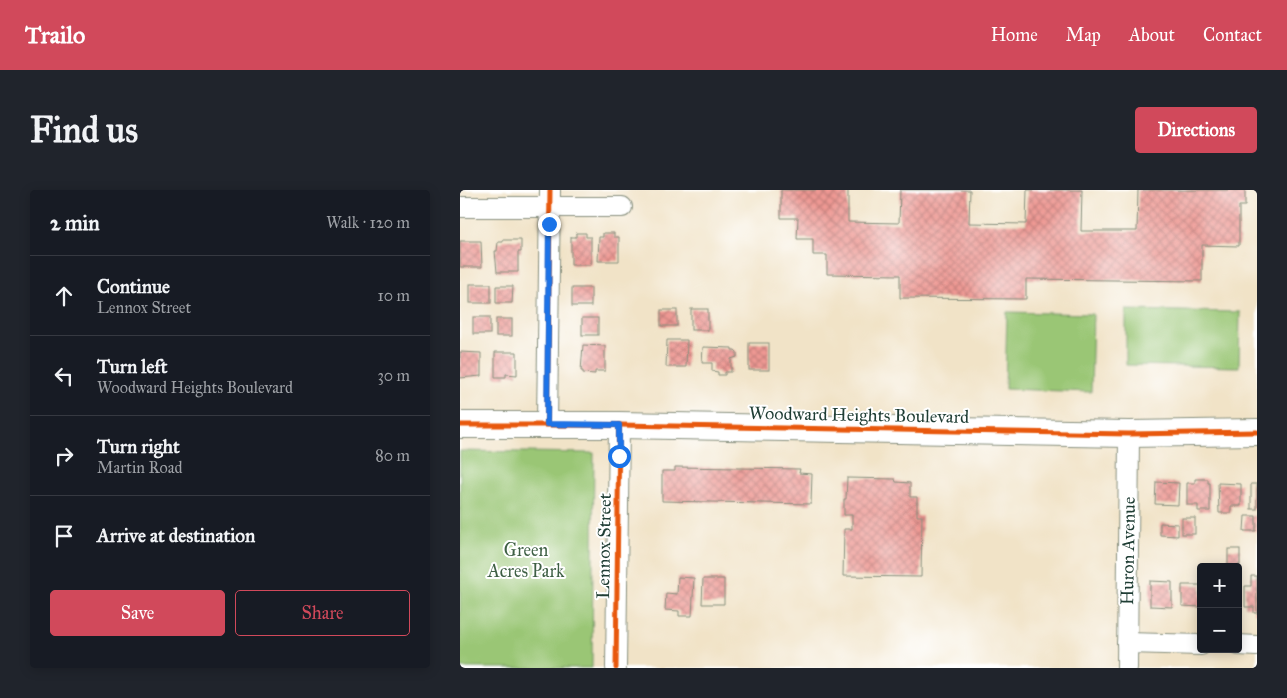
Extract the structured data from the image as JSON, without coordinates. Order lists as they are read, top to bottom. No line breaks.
{"streets":{"street":["Woodward Heights Boulevard","Lennox Street","Huron Avenue"]},"crossings":[["Woodward Heights Boulevard","Lennox Street"],["Woodward Heights Boulevard","Huron Avenue"]],"parks":["Green Acres Park"],"page":{"header":"Trailo","nav":["Home","Map","About","Contact"],"buttons":["Directions",["Save","Share"]],"title":"Find us","heading":["2 min","Walk · 120 m"],"list":[["Continue","Lennox Street","10 m"],["Turn left","Woodward Heights Boulevard","30 m"],["Turn right","Martin Road","80 m"],"Arrive at destination"],"map_buttons":["+","−"]}}
